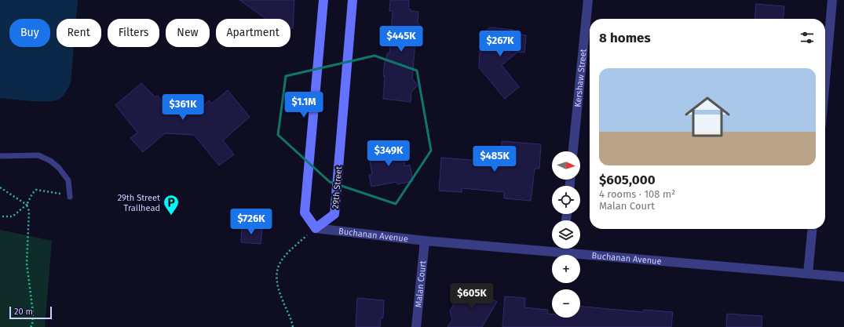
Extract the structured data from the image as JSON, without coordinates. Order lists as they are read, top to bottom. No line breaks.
{"streets":{"street":["Kershaw Street","29th Street","Buchanan Avenue","Malan Court"]},"crossings":[["29th Street","Buchanan Avenue"],["Buchanan Avenue","Malan Court"]],"places":{"parking":["29th Street Trailhead"]},"scale_bar":"20 m","north":"right","page":{"chip":["Buy","Rent","Filters","New","Apartment"],"heading":"8 homes","price":["$445K","$267K","$1.1M","$361K","$349K","$485K","$726K","$605K"],"list":[{"name":"$605,000","note":"4 rooms · 108 m² · Malan Court"}],"map_buttons":["+","−"],"scale":"20 m"}}
